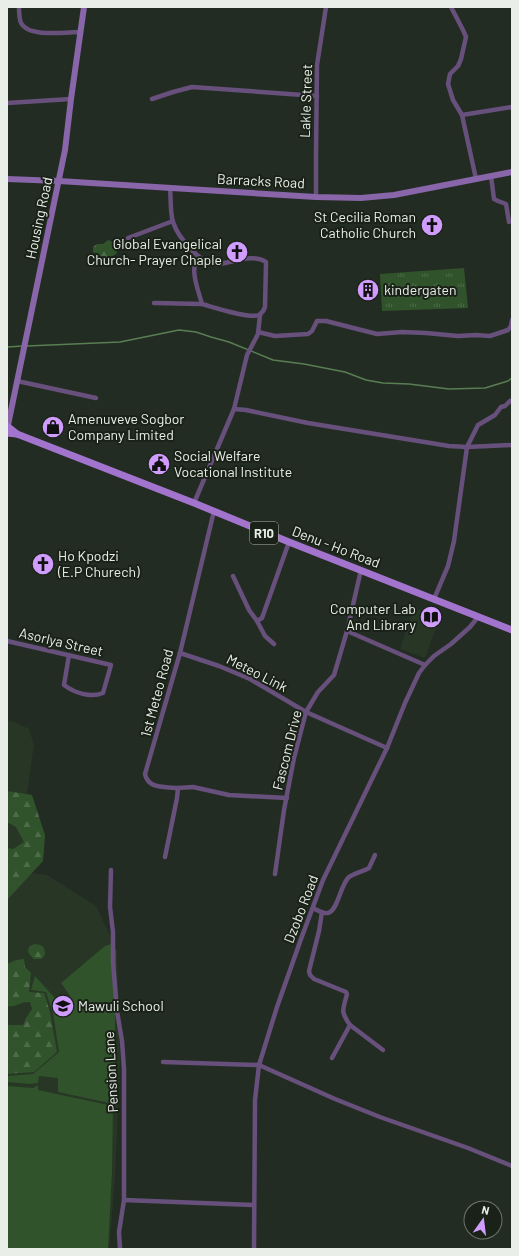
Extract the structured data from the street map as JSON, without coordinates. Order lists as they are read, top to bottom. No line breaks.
{"streets":{"main road":["R10","Denu - Ho Road"],"street":["Lakle Street","Barracks Road","Housing Road","Asorlya Street","Meteo Link","1st Meteo Road","Fascom Drive","Dzobo Road","Pension Lane"]},"crossings":[["Lakle Street","Barracks Road"],["Barracks Road","Housing Road"],["Housing Road","Denu - Ho Road"],["Denu - Ho Road","1st Meteo Road"],["Denu - Ho Road","Fascom Drive"],["Denu - Ho Road","Dzobo Road"],["Meteo Link","1st Meteo Road"],["Meteo Link","Fascom Drive"],["Meteo Link","Dzobo Road"]],"places":{"church":["St Cecilia Roman Catholic Church","Global Evangelical Church- Prayer Chaple","Ho Kpodzi (E.P Churech)"],"building":["kindergaten"],"shop":["Amenuveve Sogbor Company Limited"],"public building":["Social Welfare Vocational Institute"],"library":["Computer Lab And Library"],"school or university":["Mawuli School"]},"north":"top"}
